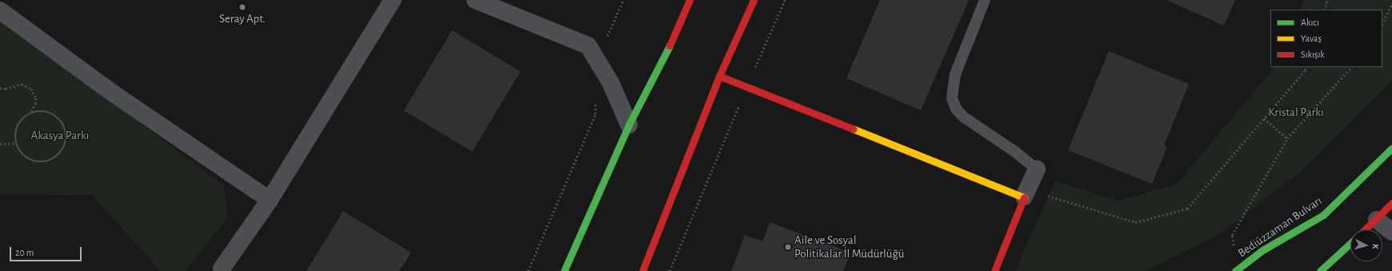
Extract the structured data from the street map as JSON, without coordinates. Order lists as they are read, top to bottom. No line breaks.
{"streets":{"street":["Bediüzzaman Bulvarı"]},"parks":["Kristal Parkı","Akasya Parkı"],"places":["Seray Apt.","Aile ve Sosyal Politikalar İl Müdürlüğü"],"legend":["Akıcı","Yavaş","Sıkışık"],"scale_bar":"20 m","north":"right"}
